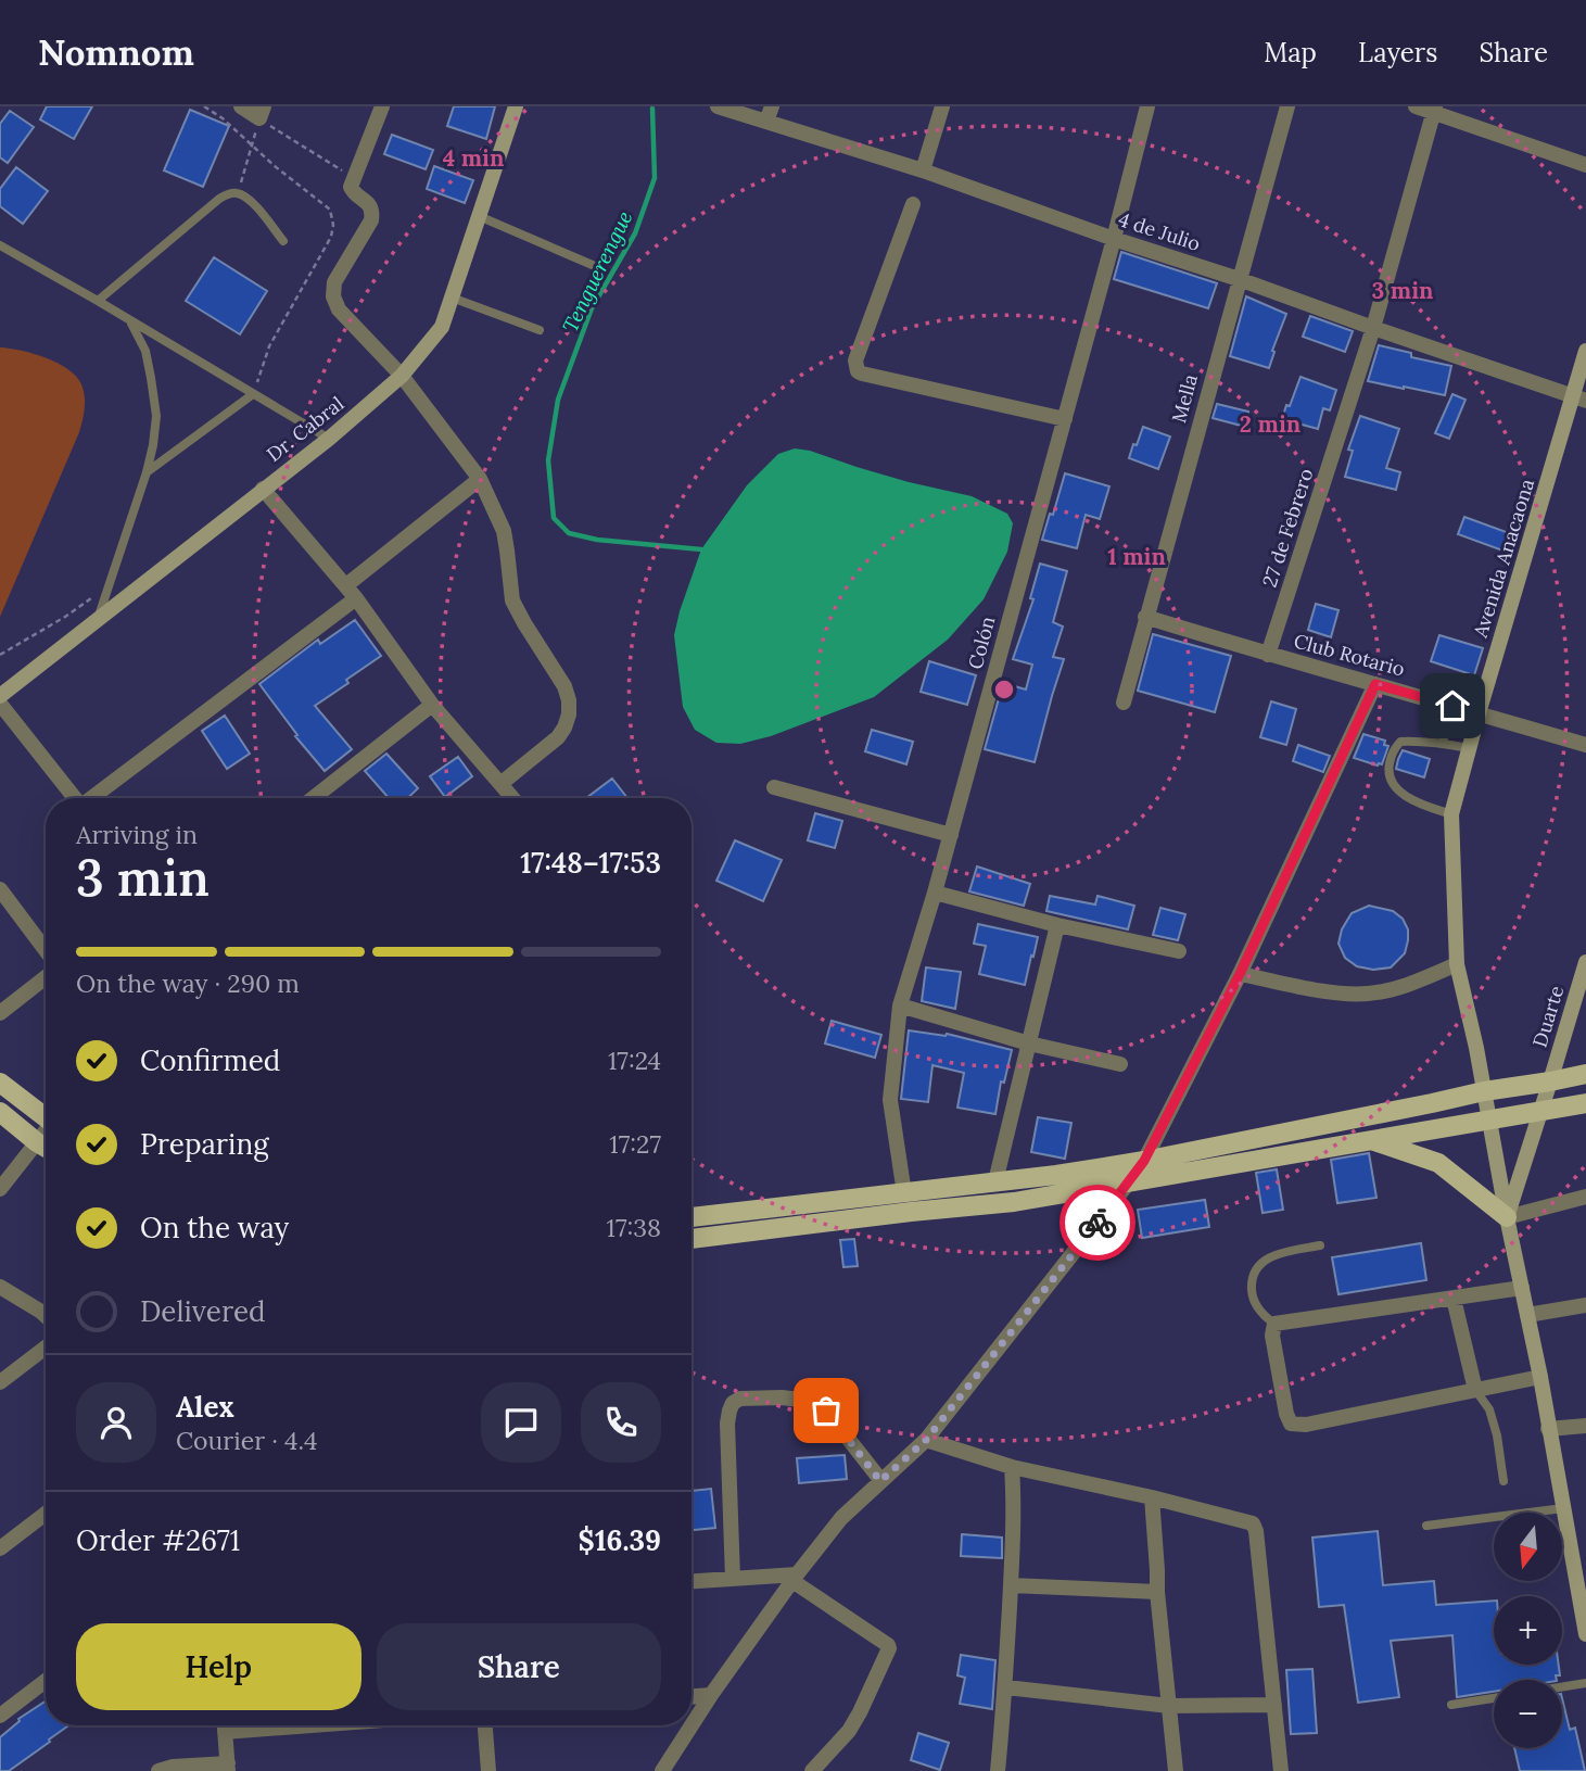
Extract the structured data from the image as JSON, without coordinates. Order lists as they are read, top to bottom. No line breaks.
{"streets":{"main road":["Dr. Cabral","Avenida Anacaona","Duarte"],"street":["4 de Julio","Mella","27 de Febrero","Colón","Club Rotario"]},"crossings":[["4 de Julio","Mella"],["4 de Julio","27 de Febrero"],["4 de Julio","Avenida Anacaona"],["4 de Julio","Colón"],["Mella","Club Rotario"],["27 de Febrero","Club Rotario"],["Avenida Anacaona","Club Rotario"],["Avenida Anacaona","Duarte"]],"water":["Tenguerengue"],"north":"bottom","page":{"header":"Nomnom","nav":["Map","Layers","Share"],"heading":["3 min","Arriving in","17:48–17:53"],"panel":["Alex","Courier · 4.4","Order #2671","$16.39"],"bar":"On the way · 290 m","list":[["Confirmed","17:24"],["Preparing","17:27"],["On the way","17:38"],"Delivered"],"map_buttons":["+","−"],"buttons":["Help","Share"]},"rings":["4 min","3 min","2 min","1 min"]}
